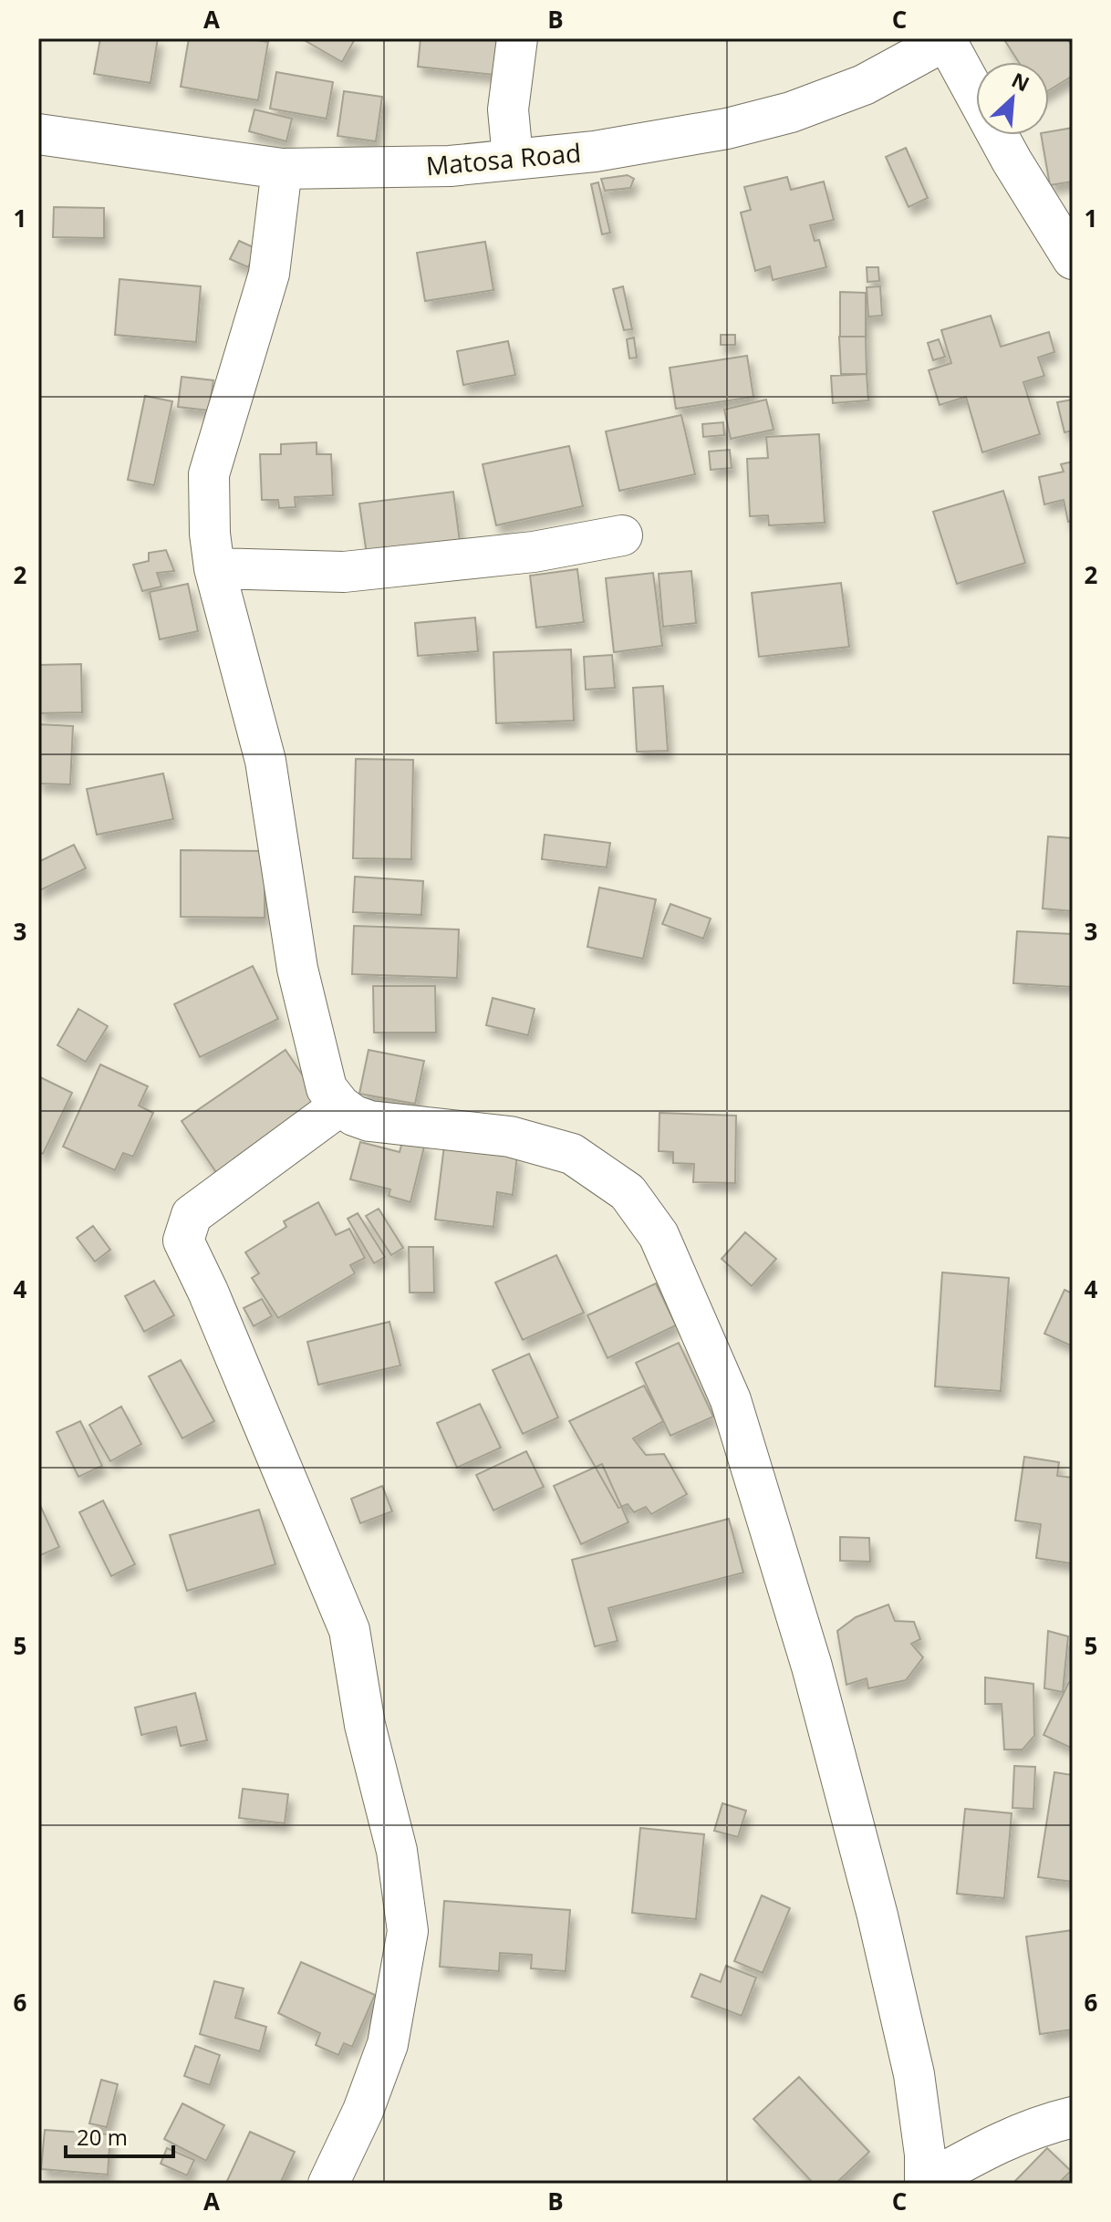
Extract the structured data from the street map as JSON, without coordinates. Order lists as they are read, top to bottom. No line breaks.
{"streets":{"street":["Matosa Road"]},"scale_bar":"20 m","north":"top right","grid":{"columns":["A","B","C"],"rows":["1","2","3","4","5","6"]}}
